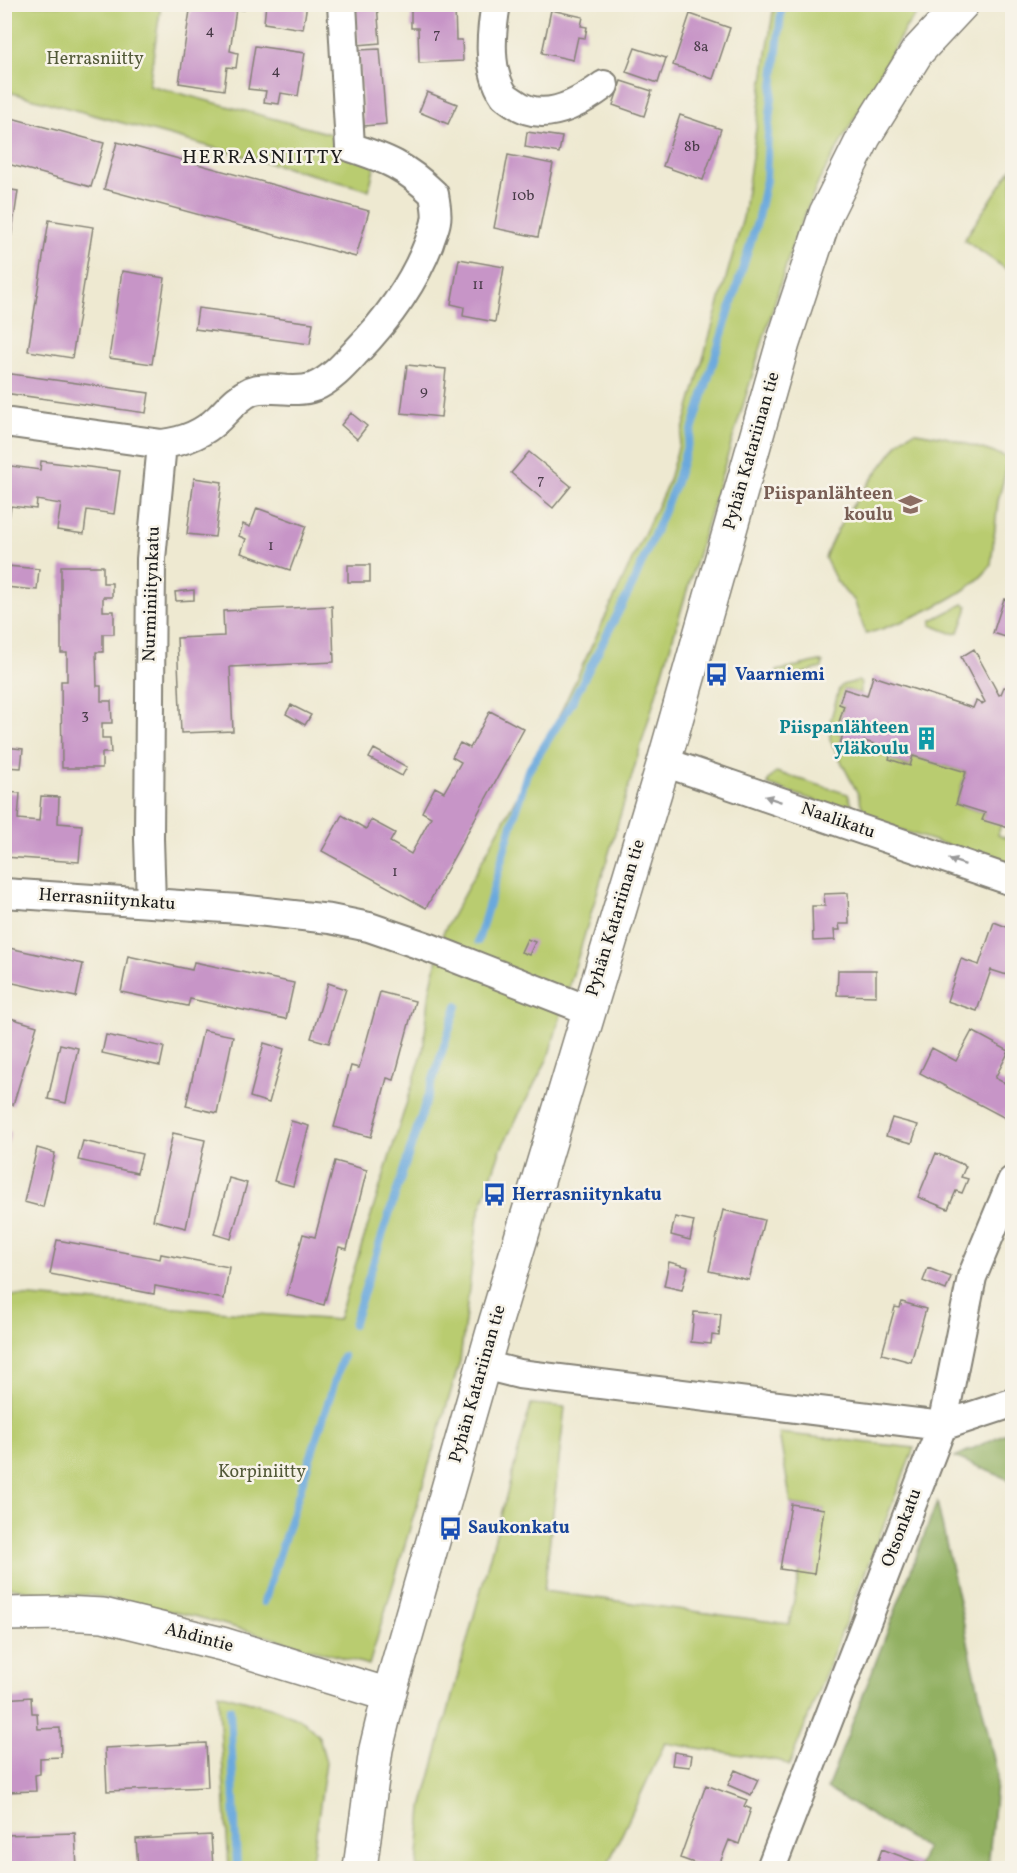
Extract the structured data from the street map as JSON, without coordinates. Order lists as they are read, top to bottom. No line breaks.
{"streets":{"street":["Pyhän Katariinan tie","Nurminiitynkatu","Naalikatu","Herrasniitynkatu","Otsonkatu","Ahdintie"]},"crossings":[["Pyhän Katariinan tie","Naalikatu"],["Pyhän Katariinan tie","Herrasniitynkatu"],["Pyhän Katariinan tie","Ahdintie"],["Nurminiitynkatu","Herrasniitynkatu"]],"one_way":["Naalikatu"],"districts":["HERRASNIITTY"],"parks":["Herrasniitty","Korpiniitty"],"places":{"school or university":["Piispanlähteen koulu"],"bus stop":["Vaarniemi","Herrasniitynkatu","Saukonkatu"],"building":["Piispanlähteen yläkoulu"]},"house_numbers":["4","7","8a","4","8b","10b","11","9","7","1","3","1"]}
